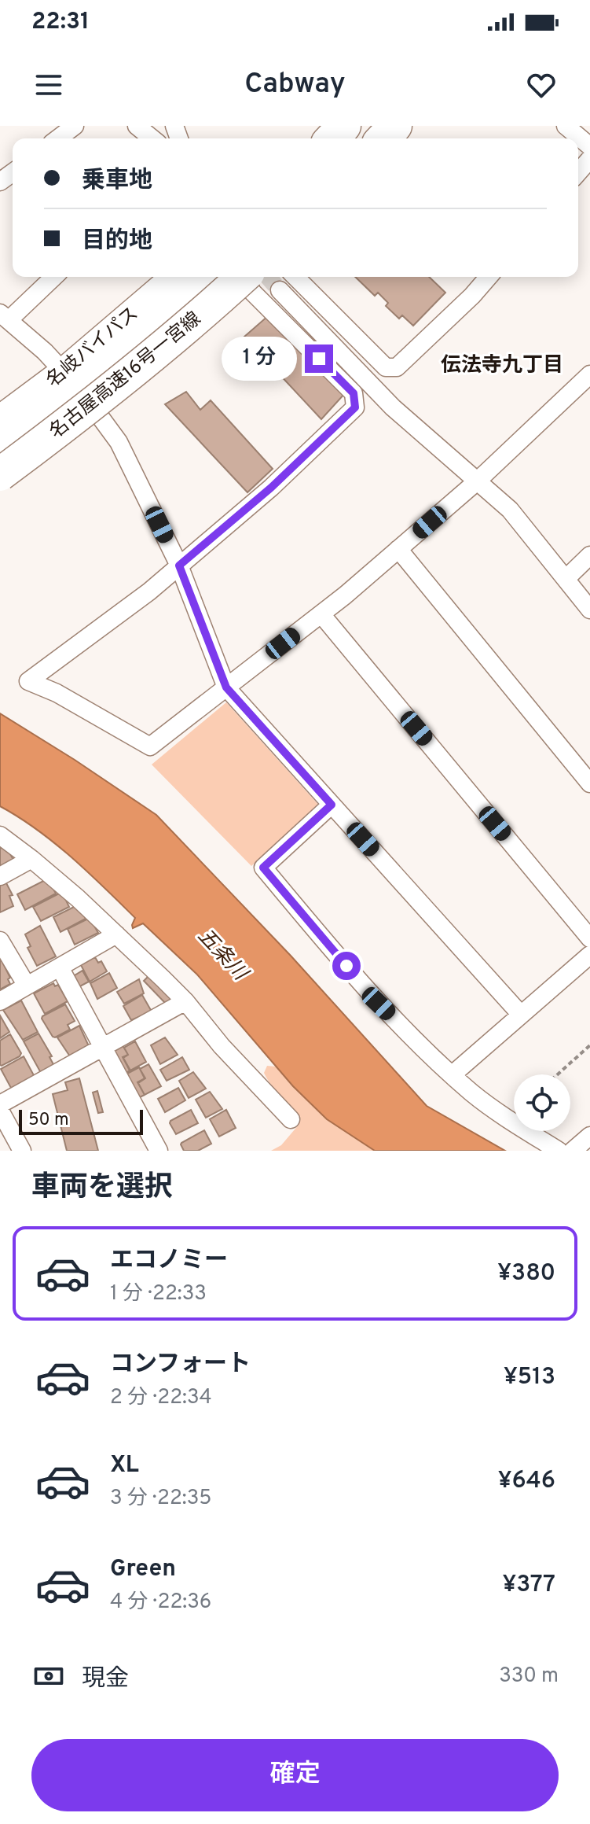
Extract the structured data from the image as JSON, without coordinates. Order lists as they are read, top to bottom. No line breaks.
{"streets":{"highway":["名岐バイパス","名古屋高速16号一宮線"]},"districts":["伝法寺九丁目"],"water":["五条川"],"scale_bar":"50 m","page":{"status":"22:31","header":"Cabway","banner":["乗車地","目的地"],"bubble":"1 分","scale":"50 m","heading":"車両を選択","list":[{"name":"エコノミー","note":"1 分 · 22:33","value":"¥380"},{"name":"コンフォート","note":"2 分 · 22:34","value":"¥513"},{"name":"XL","note":"3 分 · 22:35","value":"¥646"},{"name":"Green","note":"4 分 · 22:36","value":"¥377"}],"pay":["現金","330 m"],"buttons":"確定"}}
